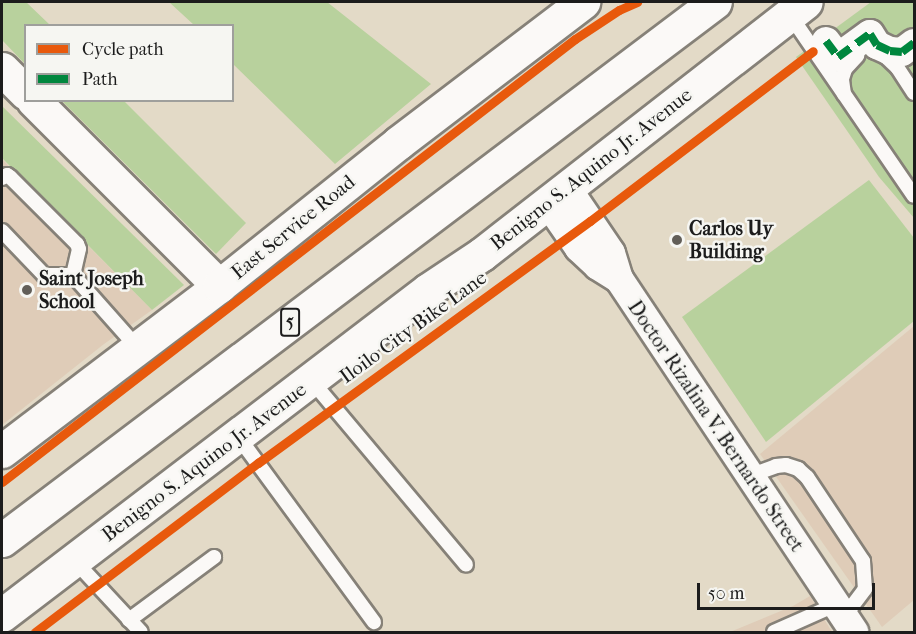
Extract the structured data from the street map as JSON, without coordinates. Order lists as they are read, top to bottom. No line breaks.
{"streets":{"main road":["Benigno S. Aquino Jr. Avenue","East Service Road","5"],"street":["Doctor Rizalina V. Bernardo Street"],"cycle path":["Iloilo City Bike Lane"]},"crossings":[["Benigno S. Aquino Jr. Avenue","Doctor Rizalina V. Bernardo Street"]],"places":["Carlos Uy Building","Saint Joseph School"],"legend":["Cycle path","Path"],"scale_bar":"50 m"}
